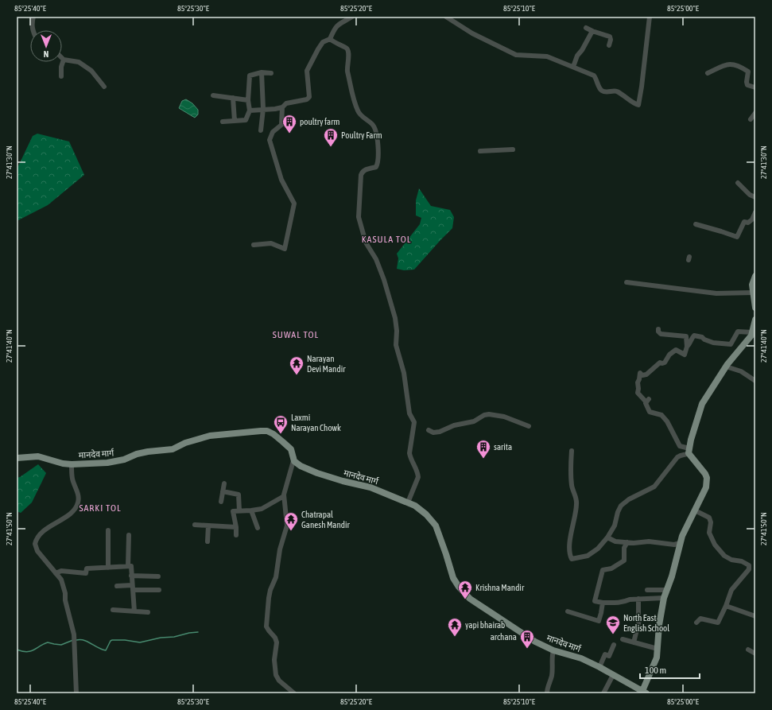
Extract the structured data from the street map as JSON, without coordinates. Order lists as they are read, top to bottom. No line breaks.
{"streets":{"main road":["मानदेव मार्ग"]},"districts":["KASULA TOL","SUWAL TOL","SARKI TOL"],"places":{"building":["poultry farm","Poultry Farm","sarita","archana"],"temple":["Narayan Devi Mandir","Chatrapal Ganesh Mandir","Krishna Mandir","yapi bhairab"],"bus stop":["Laxmi Narayan Chowk"],"school or university":["North East English School"]},"scale_bar":"100 m","north":"bottom","coordinates":["85°25'40\"E","85°25'30\"E","85°25'20\"E","85°25'10\"E","85°25'00\"E","27°41'30\"N","27°41'40\"N","27°41'50\"N"]}
